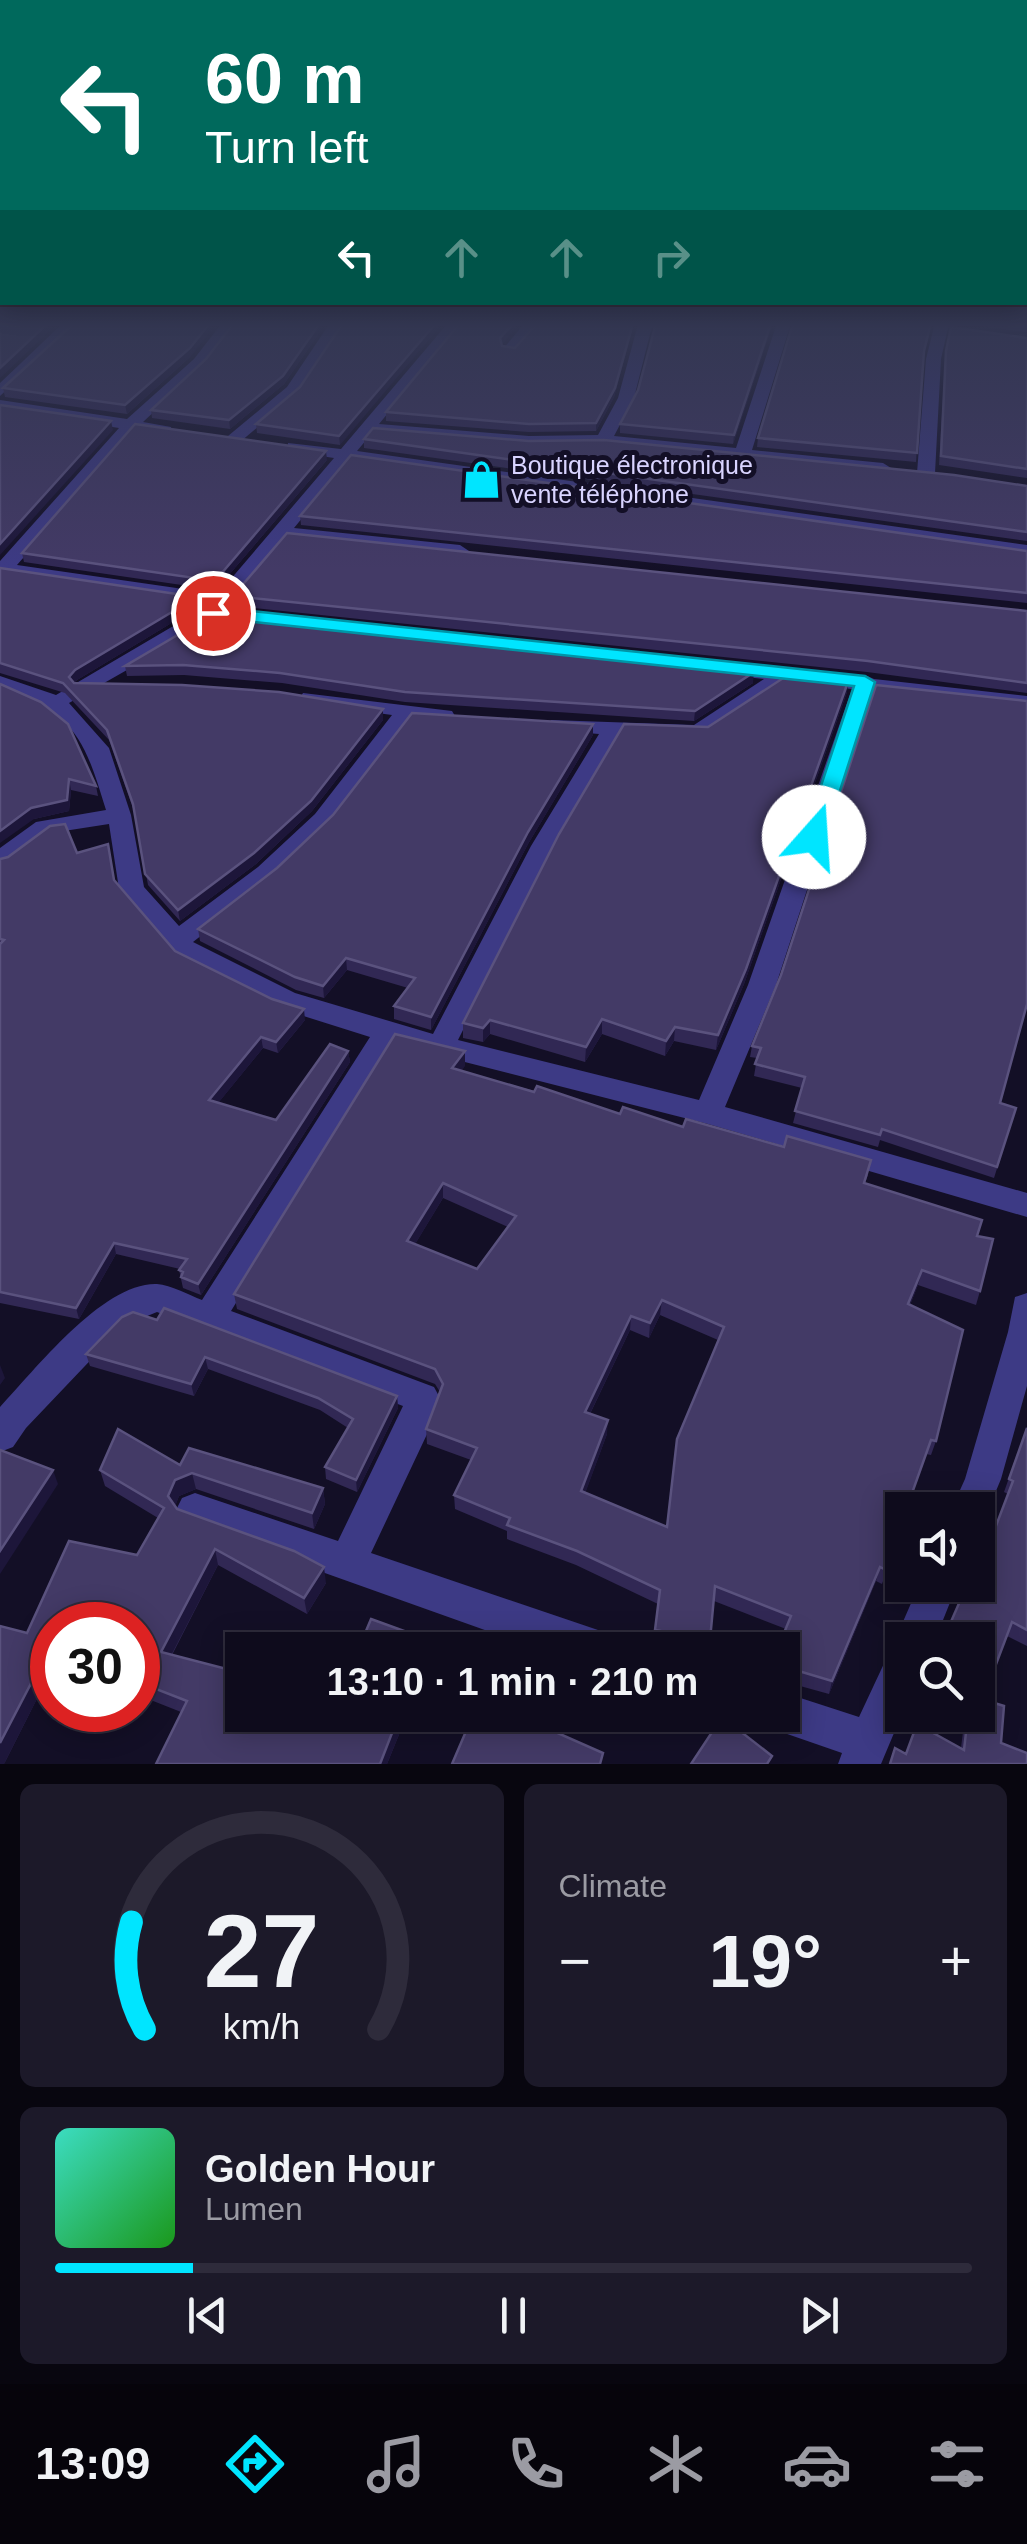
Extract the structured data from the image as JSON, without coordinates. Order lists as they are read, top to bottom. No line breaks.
{"places":{"shop":["Boutique électronique vente téléphone"]},"page":{"turn":["60 m","Turn left"],"limit":"30","trip":"13:10 · 1 min · 210 m","tile":"Climate","heat":["−","19°","+"],"song":["Golden Hour","Lumen"],"tabs":"13:09","gauge":["27","km/h"]}}
